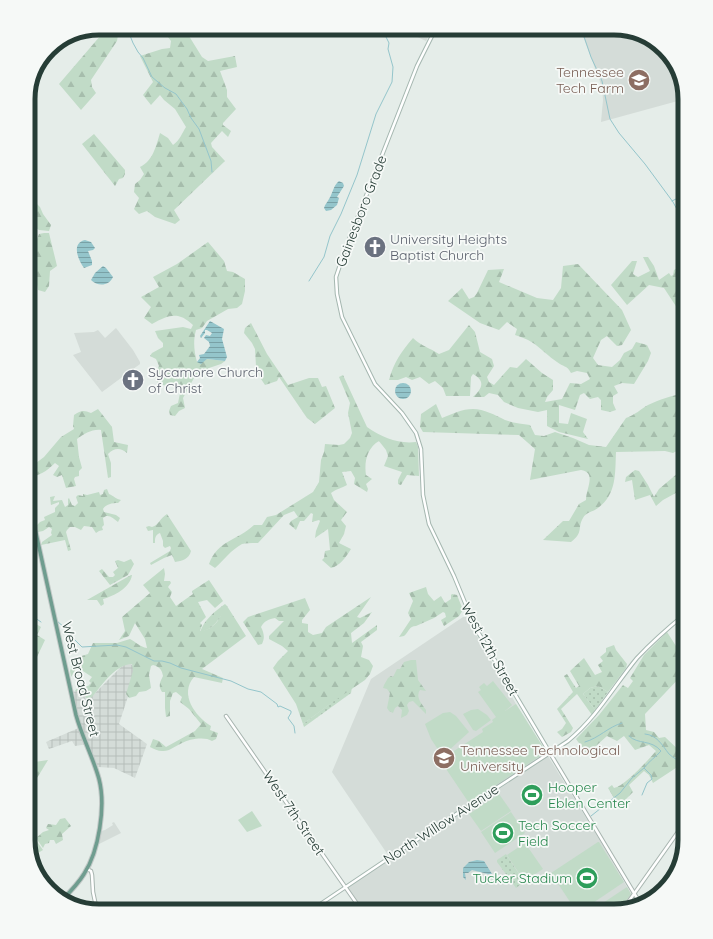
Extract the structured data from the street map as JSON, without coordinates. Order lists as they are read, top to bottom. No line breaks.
{"streets":{"main road":["Gainesboro Grade","West 12th Street","West Broad Street","West 7th Street","North Willow Avenue"]},"crossings":[["Gainesboro Grade","West 12th Street"],["West 12th Street","North Willow Avenue"],["West 7th Street","North Willow Avenue"]],"places":{"school or university":["Tennessee Tech Farm","Tennessee Technological University"],"church":["University Heights Baptist Church","Sycamore Church of Christ"],"sports":["Hooper Eblen Center","Tech Soccer Field","Tucker Stadium"]}}
